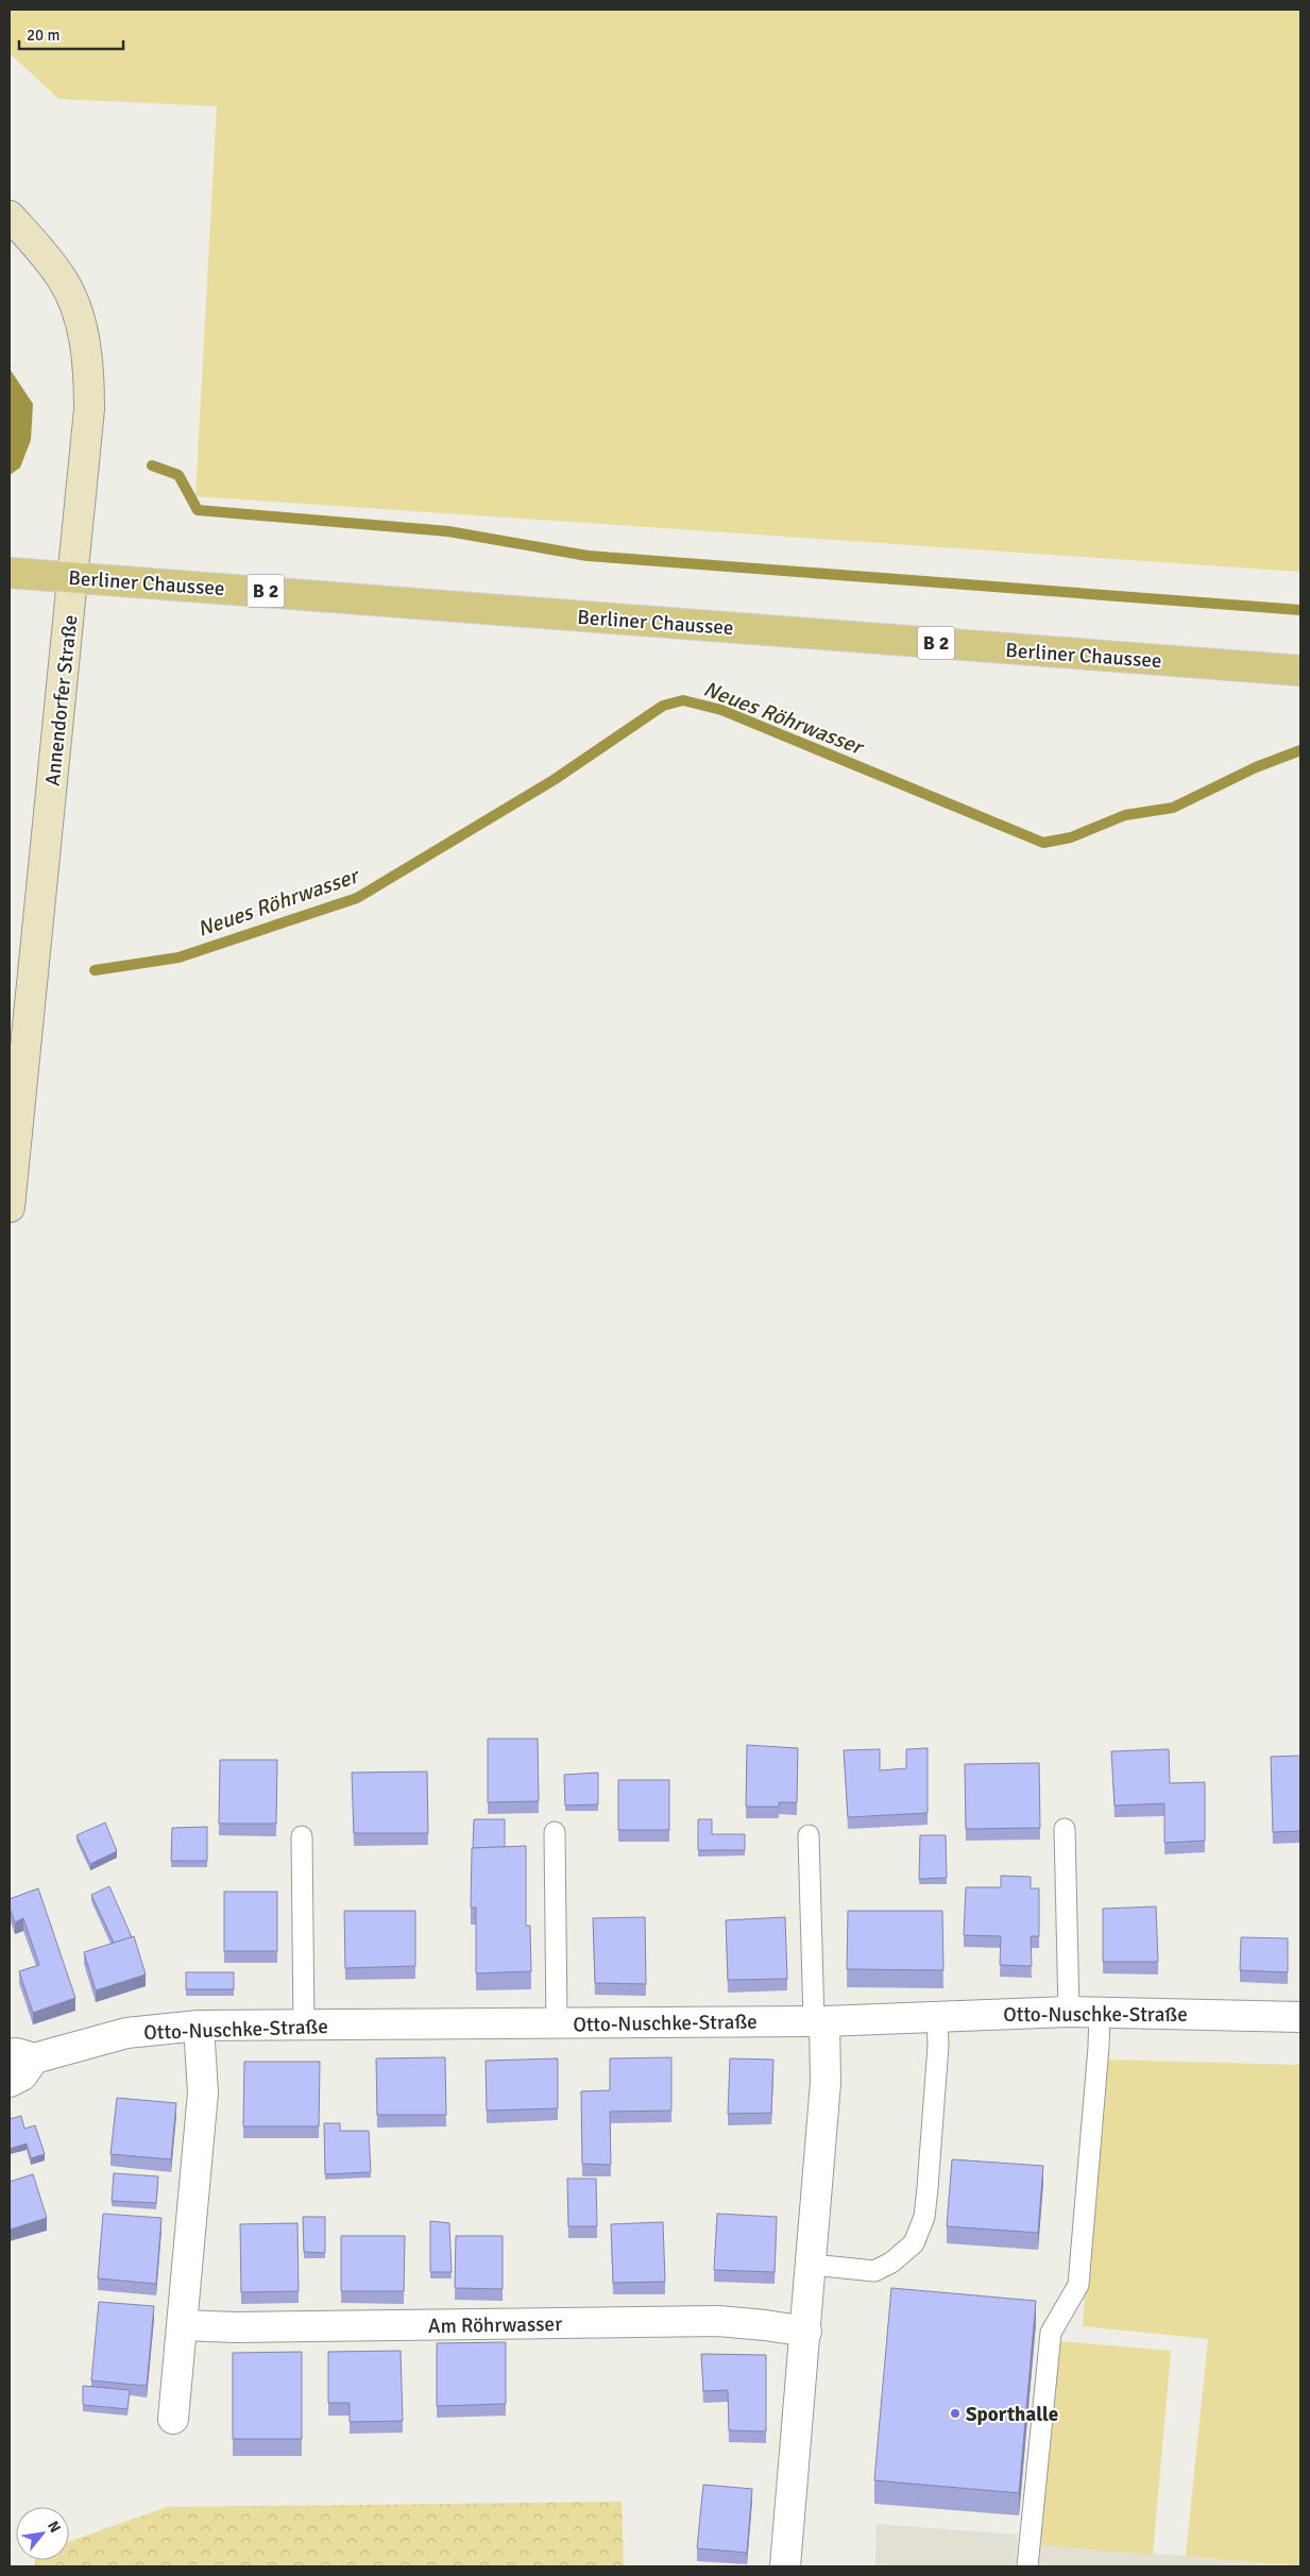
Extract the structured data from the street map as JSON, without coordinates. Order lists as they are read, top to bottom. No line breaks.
{"streets":{"main road":["Berliner Chaussee","B 2","Annendorfer Straße"],"street":["Otto-Nuschke-Straße","Am Röhrwasser"]},"crossings":[["Berliner Chaussee","Annendorfer Straße"]],"water":["Neues Röhrwasser"],"places":["Sporthalle"],"scale_bar":"20 m","north":"top right"}
